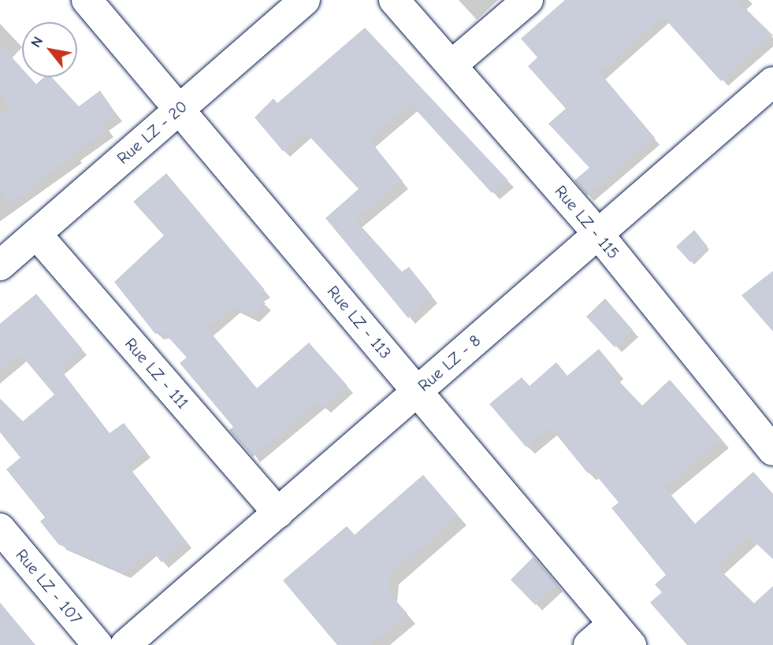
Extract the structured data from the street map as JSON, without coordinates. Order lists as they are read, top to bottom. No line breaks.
{"streets":{"street":["Rue LZ - 20","Rue LZ - 115","Rue LZ - 113","Rue LZ - 8","Rue LZ - 111","Rue LZ - 107"]},"crossings":[["Rue LZ - 20","Rue LZ - 113"],["Rue LZ - 20","Rue LZ - 111"],["Rue LZ - 115","Rue LZ - 8"],["Rue LZ - 113","Rue LZ - 8"],["Rue LZ - 8","Rue LZ - 111"]],"north":"top left"}
